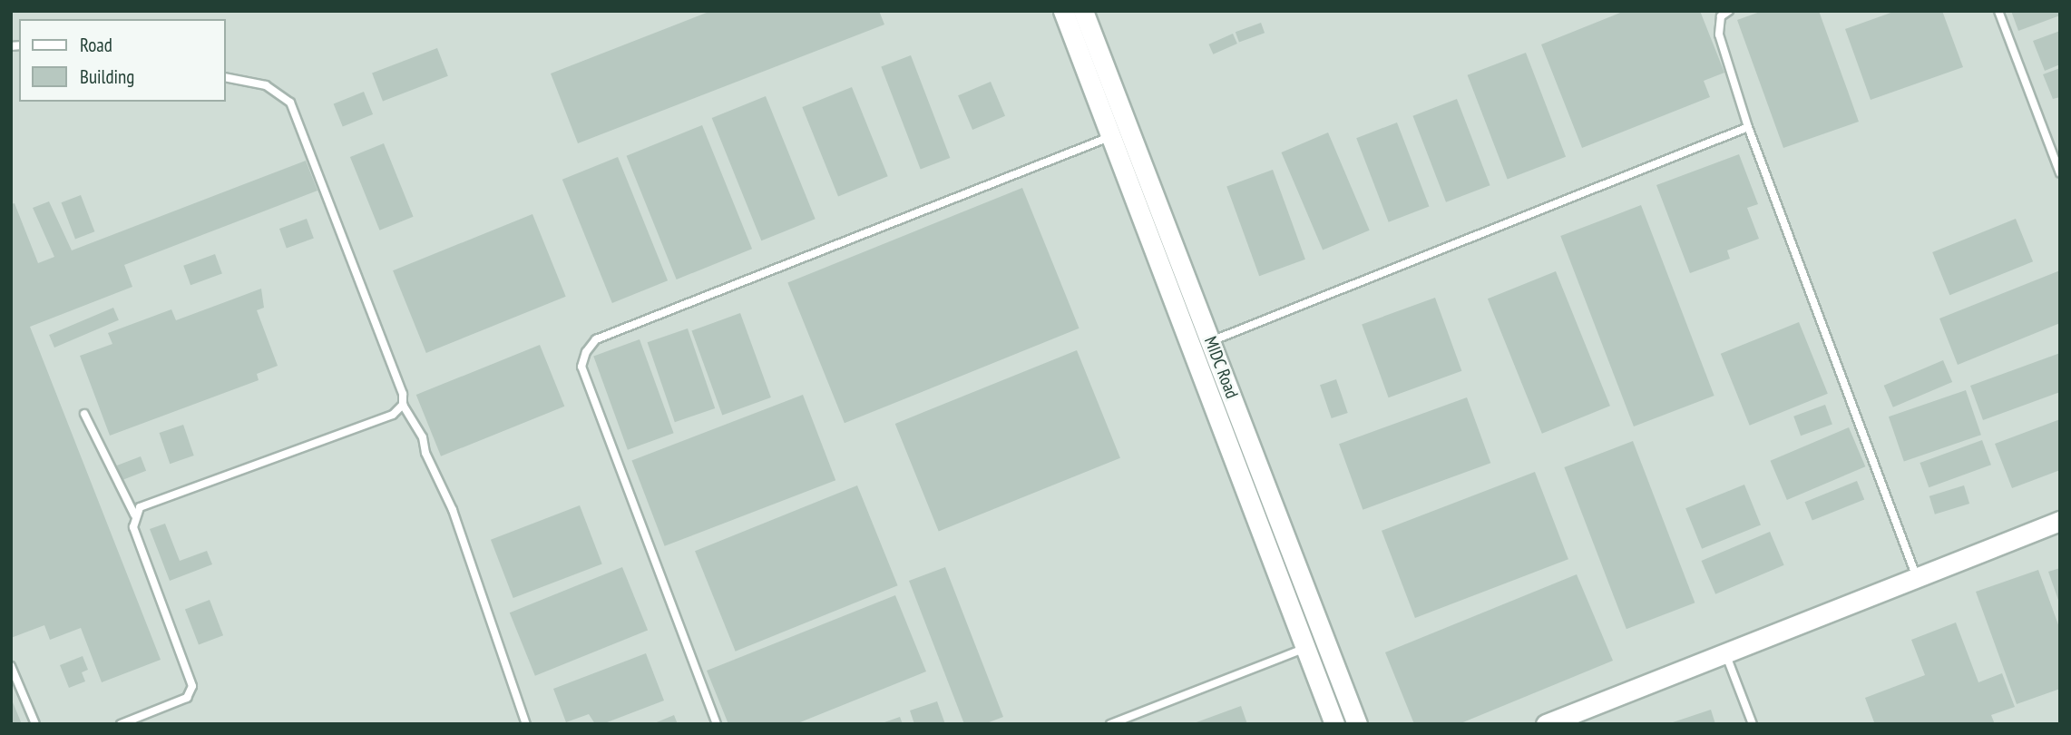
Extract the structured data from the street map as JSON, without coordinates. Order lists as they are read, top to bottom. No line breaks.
{"streets":{"street":["MIDC Road"]},"legend":["Road","Building"]}
